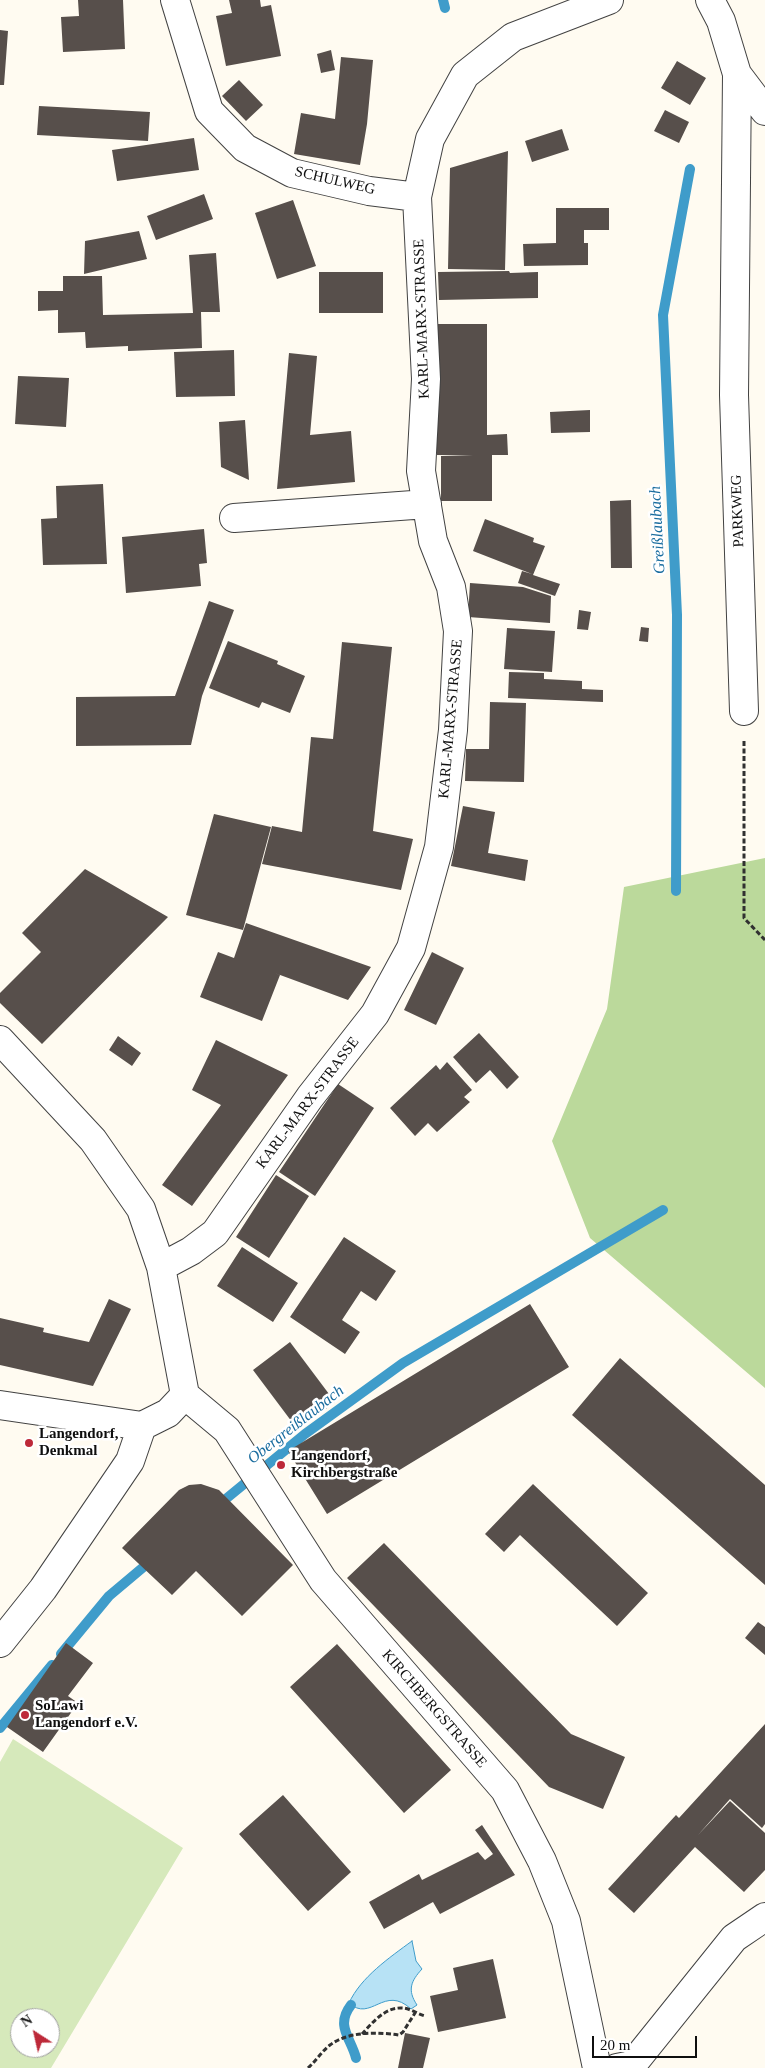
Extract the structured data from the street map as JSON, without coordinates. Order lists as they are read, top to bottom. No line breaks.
{"streets":{"street":["SCHULWEG","KARL-MARX-STRASSE","PARKWEG","KIRCHBERGSTRASSE"]},"crossings":[["SCHULWEG","KARL-MARX-STRASSE"]],"water":["Greißlaubach","Obergreißlaubach"],"places":["Langendorf, Denkmal","Langendorf, Kirchbergstraße","SoLawi Langendorf e.V."],"scale_bar":"20 m","north":"top left"}
